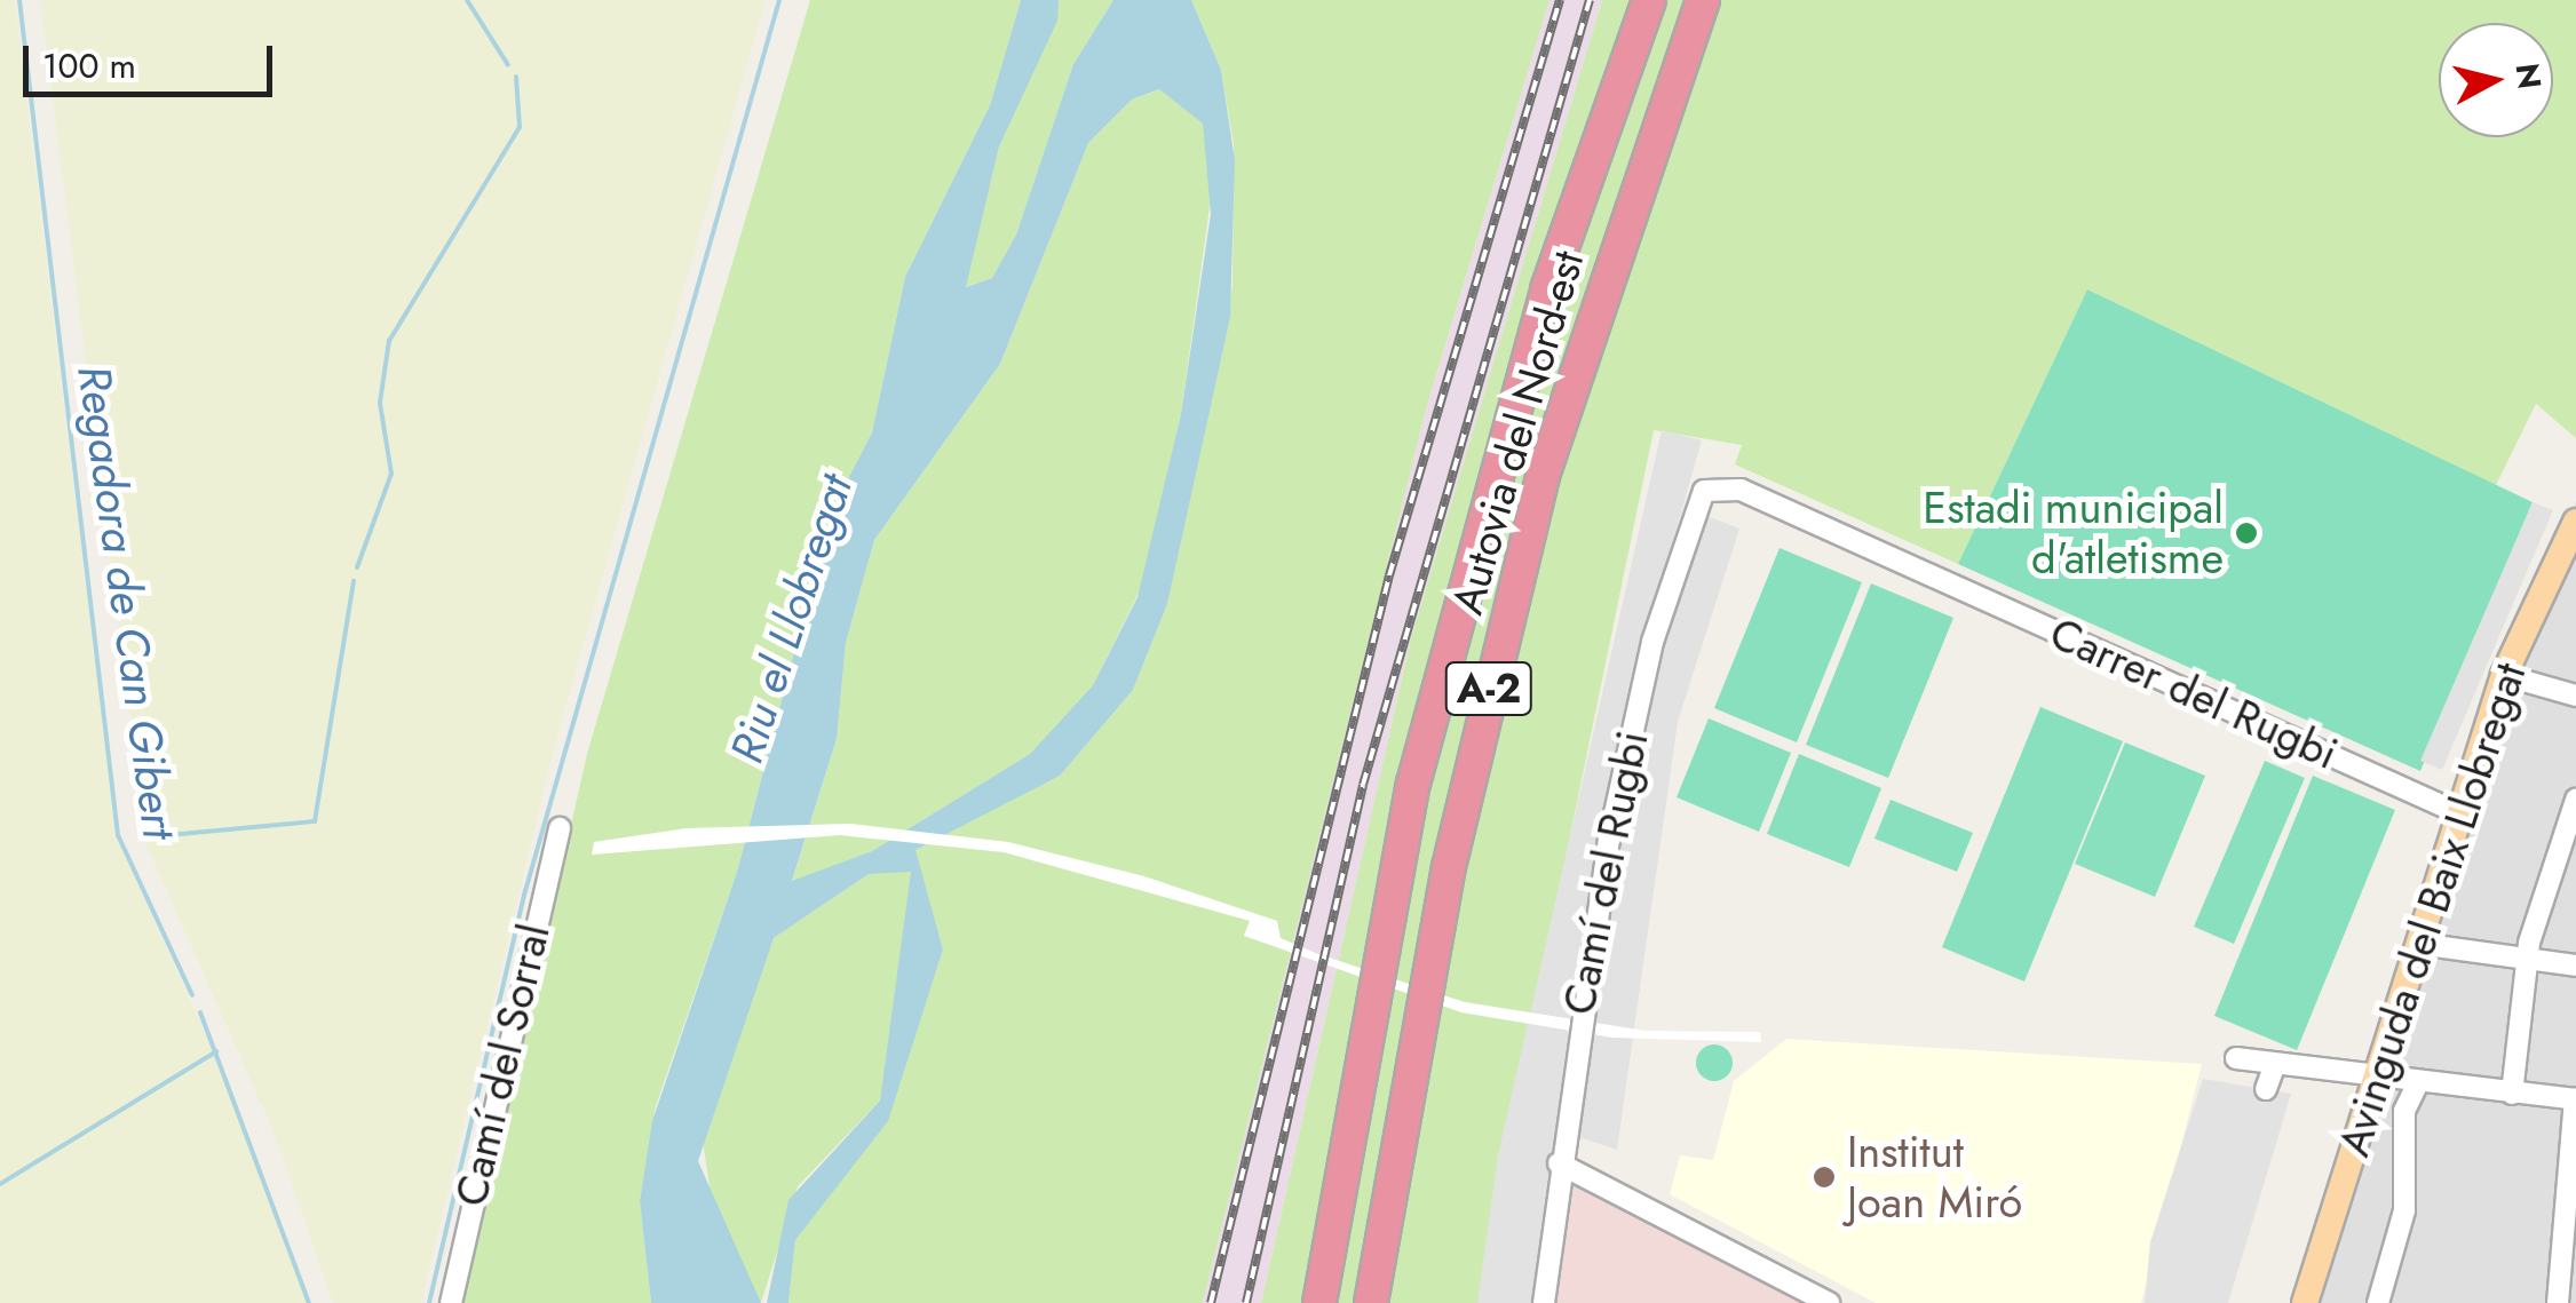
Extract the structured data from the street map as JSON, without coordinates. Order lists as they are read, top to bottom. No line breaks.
{"streets":{"highway":["Autovia del Nord-est","A-2"],"main road":["Avinguda del Baix Llobregat"],"street":["Carrer del Rugbi","Camí del Rugbi","Camí del Sorral"]},"crossings":[["Carrer del Rugbi","Camí del Rugbi"],["Carrer del Rugbi","Avinguda del Baix Llobregat"]],"water":["Regadora de Can Gibert","Riu el Llobregat"],"places":["Estadi municipal d'atletisme","Institut Joan Miró"],"scale_bar":"100 m","north":"right"}
